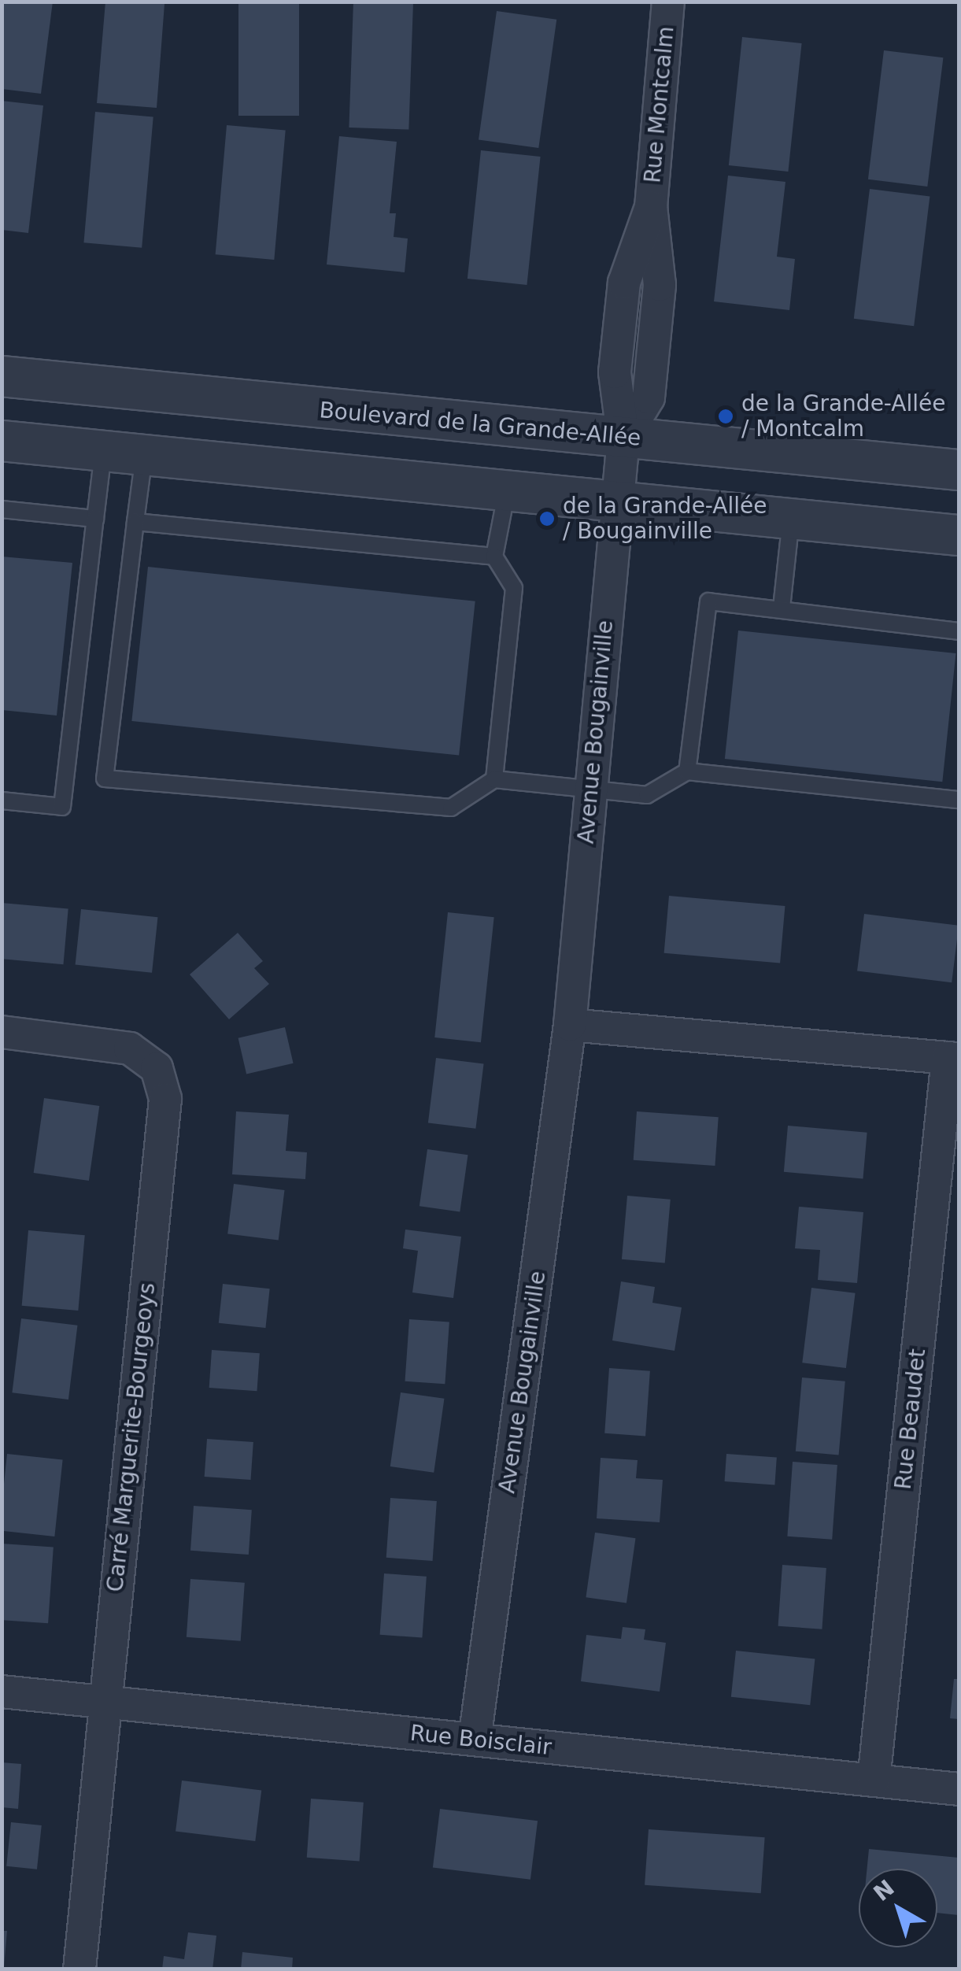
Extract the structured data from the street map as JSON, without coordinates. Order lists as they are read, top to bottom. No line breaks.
{"streets":{"street":["Rue Montcalm","Boulevard de la Grande-Allée","Avenue Bougainville","Rue Beaudet","Carré Marguerite-Bourgeoys","Rue Boisclair"]},"crossings":[["Rue Montcalm","Boulevard de la Grande-Allée"],["Rue Montcalm","Avenue Bougainville"],["Boulevard de la Grande-Allée","Avenue Bougainville"],["Avenue Bougainville","Rue Boisclair"],["Rue Beaudet","Rue Boisclair"],["Carré Marguerite-Bourgeoys","Rue Boisclair"]],"places":["de la Grande-Allée / Montcalm","de la Grande-Allée / Bougainville"],"north":"top left"}
